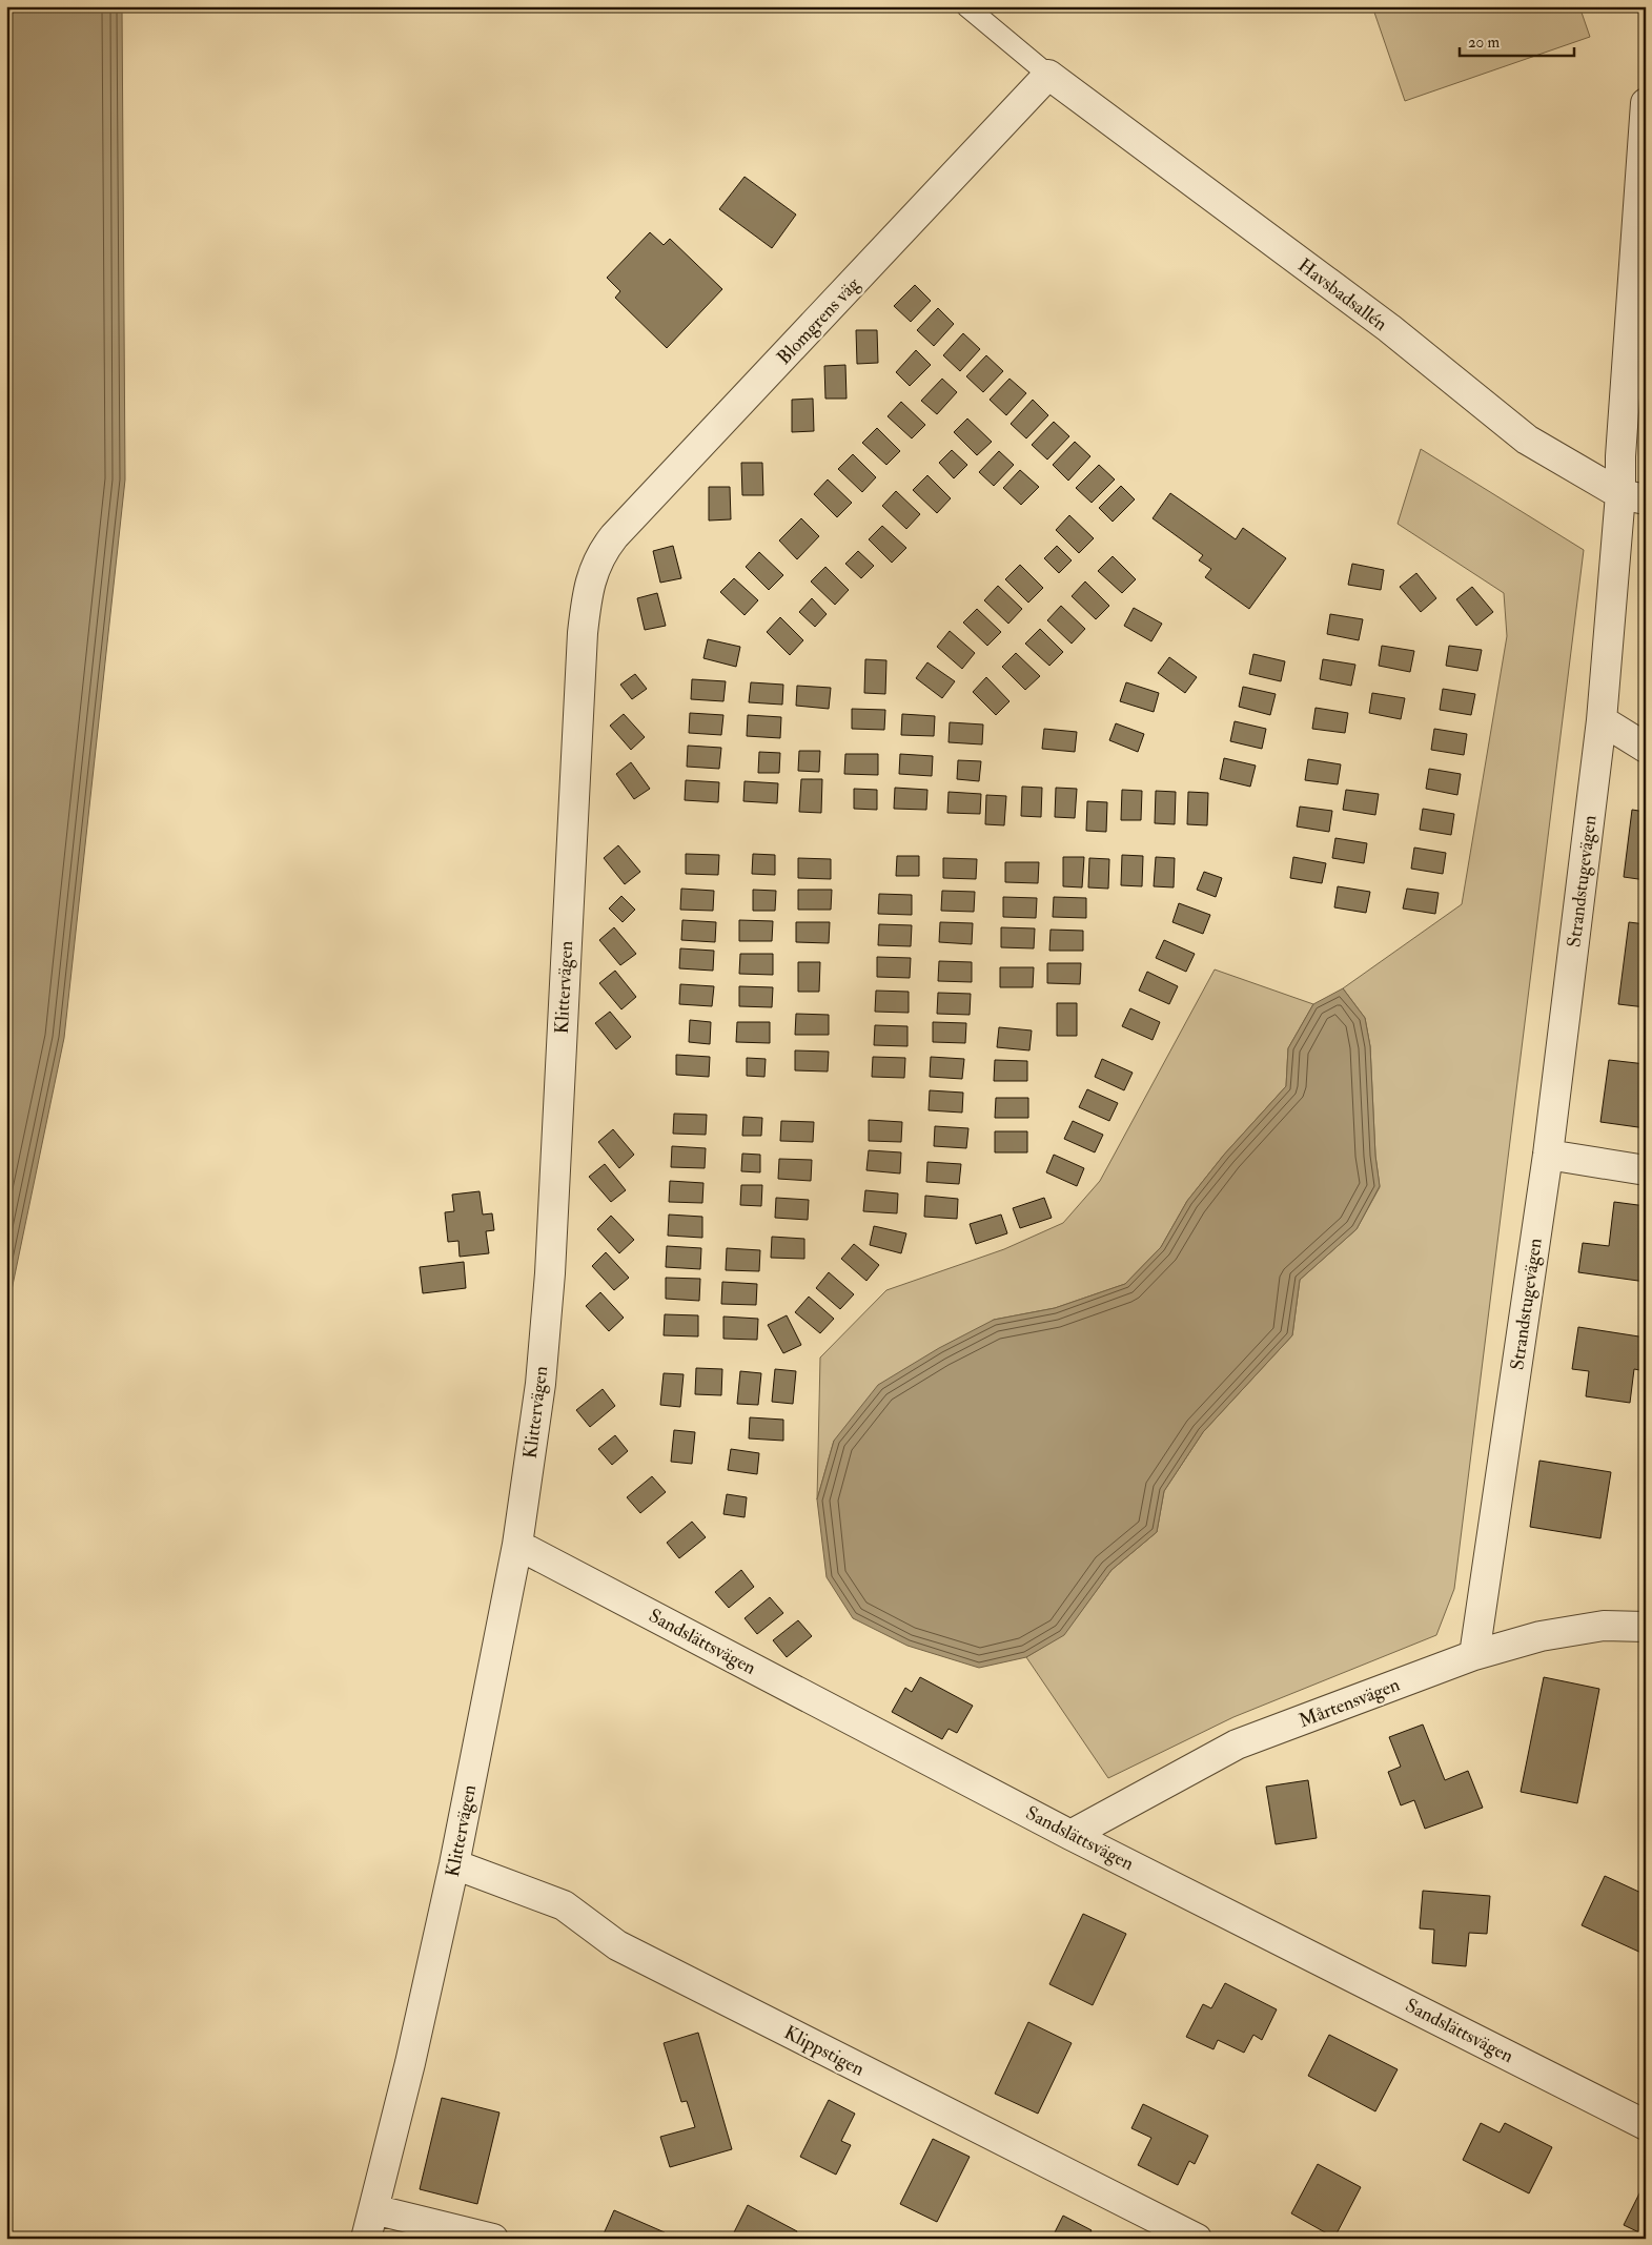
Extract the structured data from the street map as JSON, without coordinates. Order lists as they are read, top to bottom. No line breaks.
{"streets":{"street":["Havsbadsallén","Blomgrens väg","Strandstugevägen","Klittervägen","Sandslättsvägen","Mårtensvägen","Klippstigen"]},"crossings":[["Havsbadsallén","Blomgrens väg"],["Havsbadsallén","Strandstugevägen"],["Blomgrens väg","Klittervägen"],["Strandstugevägen","Mårtensvägen"],["Klittervägen","Sandslättsvägen"],["Klittervägen","Klippstigen"],["Sandslättsvägen","Mårtensvägen"]],"scale_bar":"20 m"}
